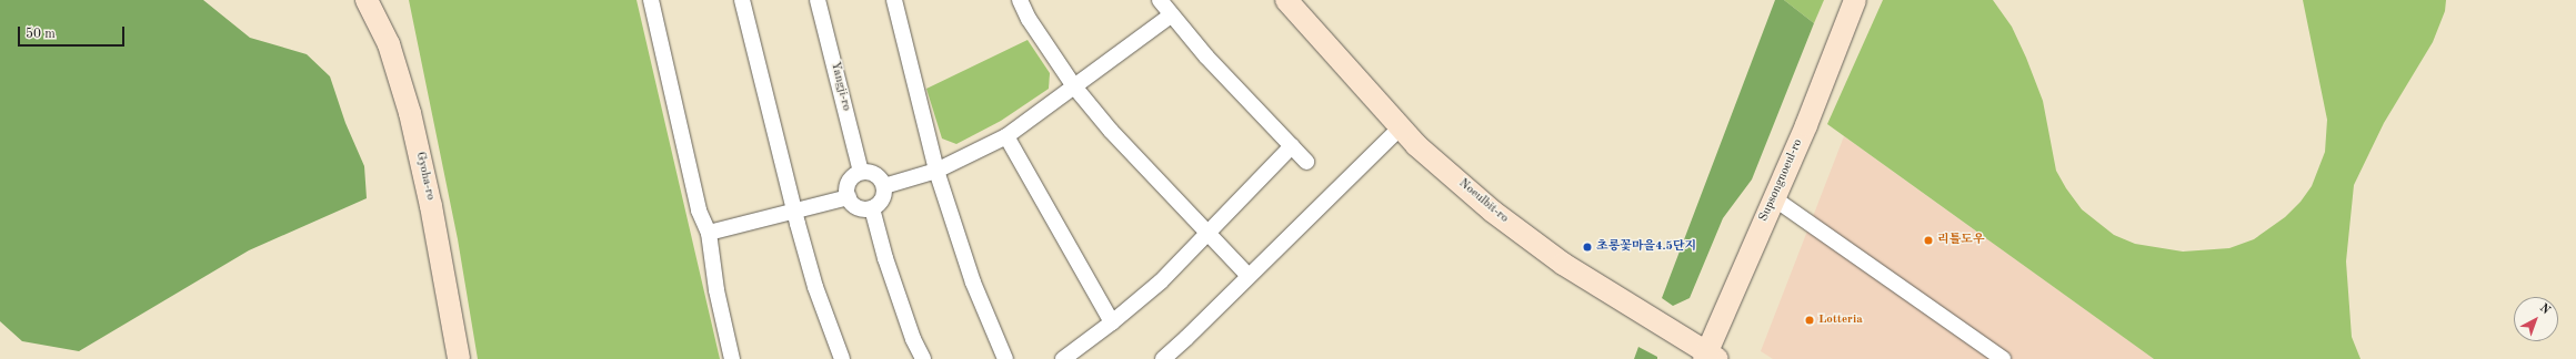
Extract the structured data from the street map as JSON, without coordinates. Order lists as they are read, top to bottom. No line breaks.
{"streets":{"street":["Yangji-ro","Gyoha-ro","Supsongnoeul-ro","Noeulbit-ro"]},"crossings":[["Supsongnoeul-ro","Noeulbit-ro"]],"places":["리틀도우","초롱꽃마을4.5단지","Lotteria"],"scale_bar":"50 m","north":"top right"}
